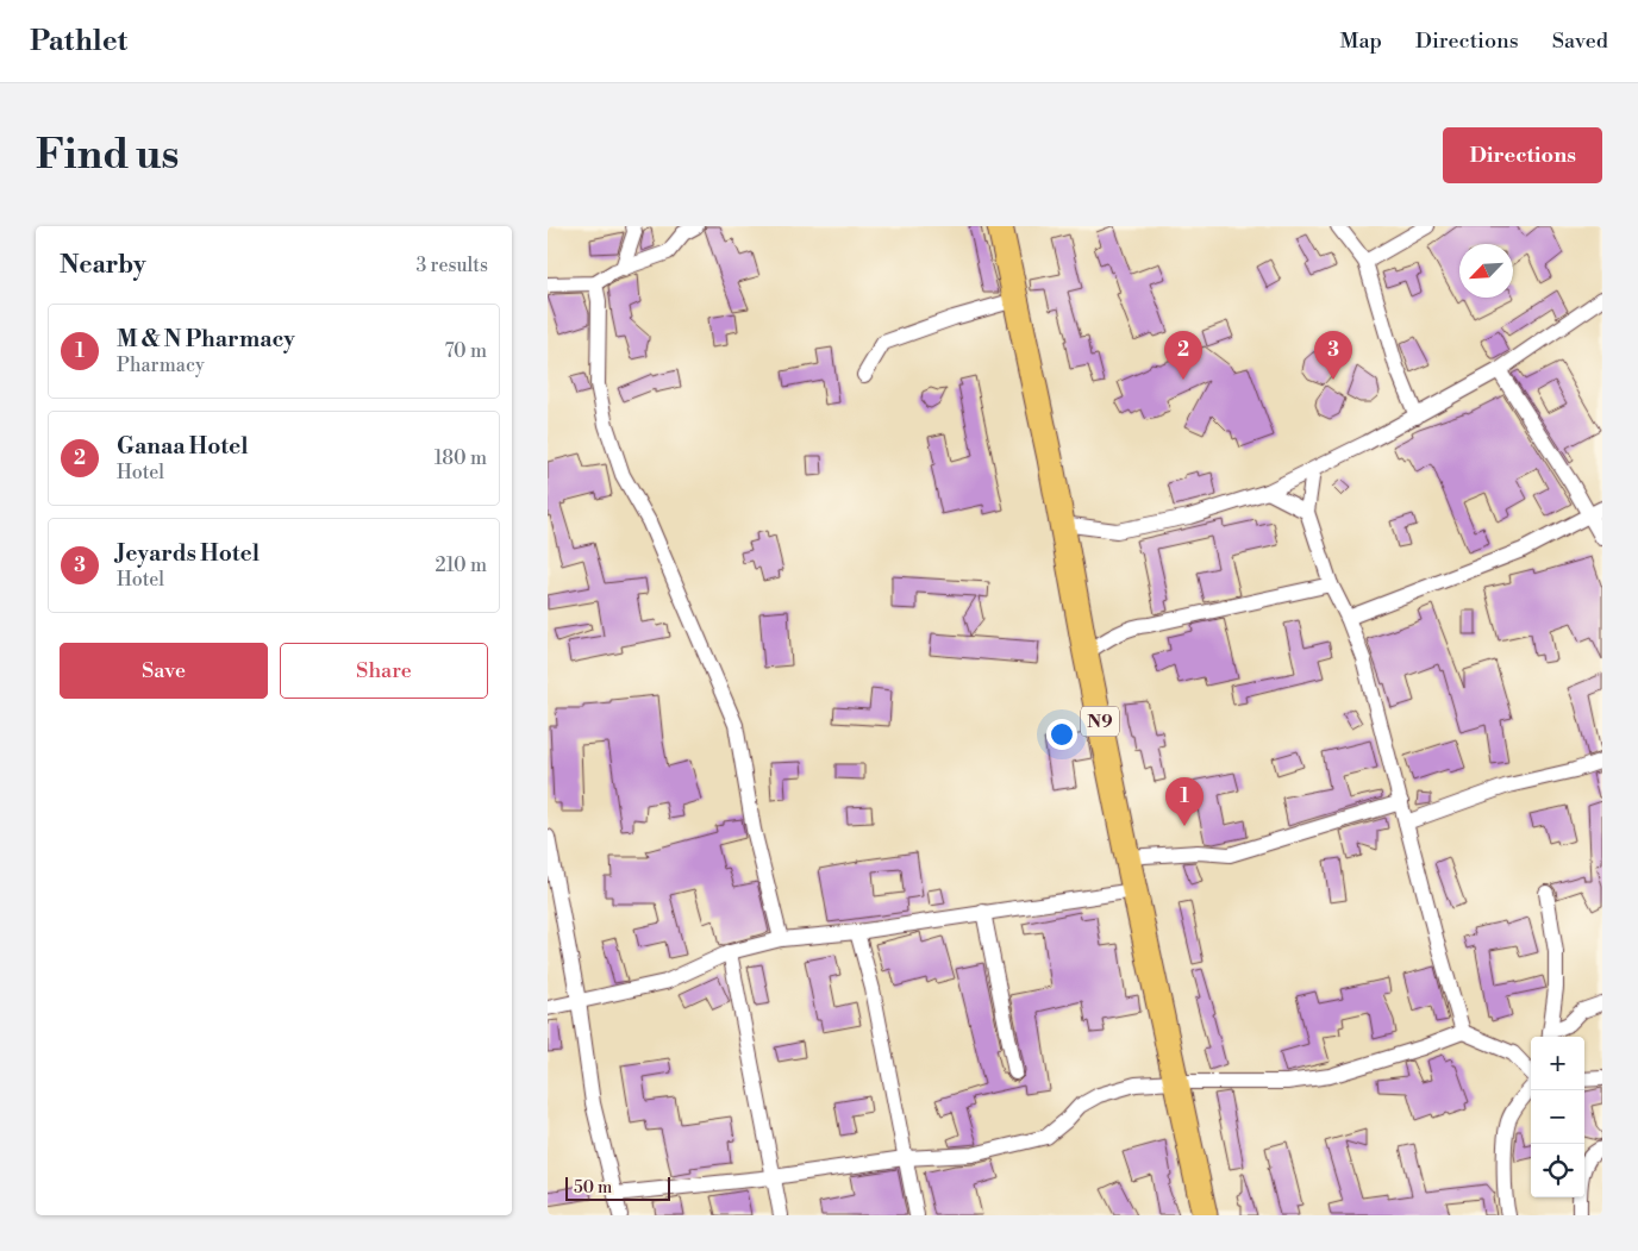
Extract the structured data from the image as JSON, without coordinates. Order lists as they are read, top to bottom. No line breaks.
{"streets":{"highway":["N9"]},"scale_bar":"50 m","north":"bottom left","page":{"header":"Pathlet","nav":["Map","Directions","Saved"],"buttons":["Directions",["Save","Share"]],"title":"Find us","heading":["Nearby","3 results"],"list":[{"mark":"1","name":"M & N Pharmacy","note":"Pharmacy","value":"70 m"},{"mark":"2","name":"Ganaa Hotel","note":"Hotel","value":"180 m"},{"mark":"3","name":"Jeyards Hotel","note":"Hotel","value":"210 m"}],"pins":["2","3","1"],"map_buttons":["+","−"],"scale":"50 m"}}
